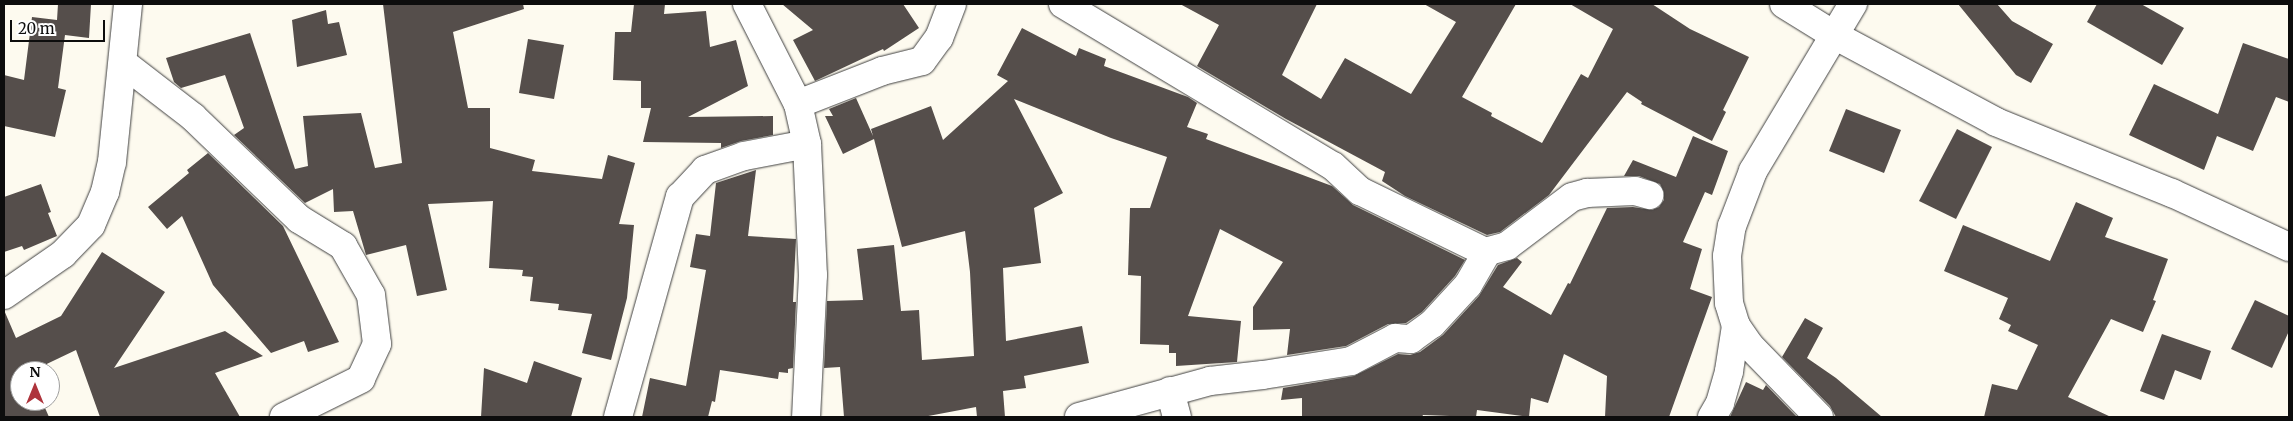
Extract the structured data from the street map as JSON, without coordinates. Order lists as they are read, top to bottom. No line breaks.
{"scale_bar":"20 m","north":"top"}
